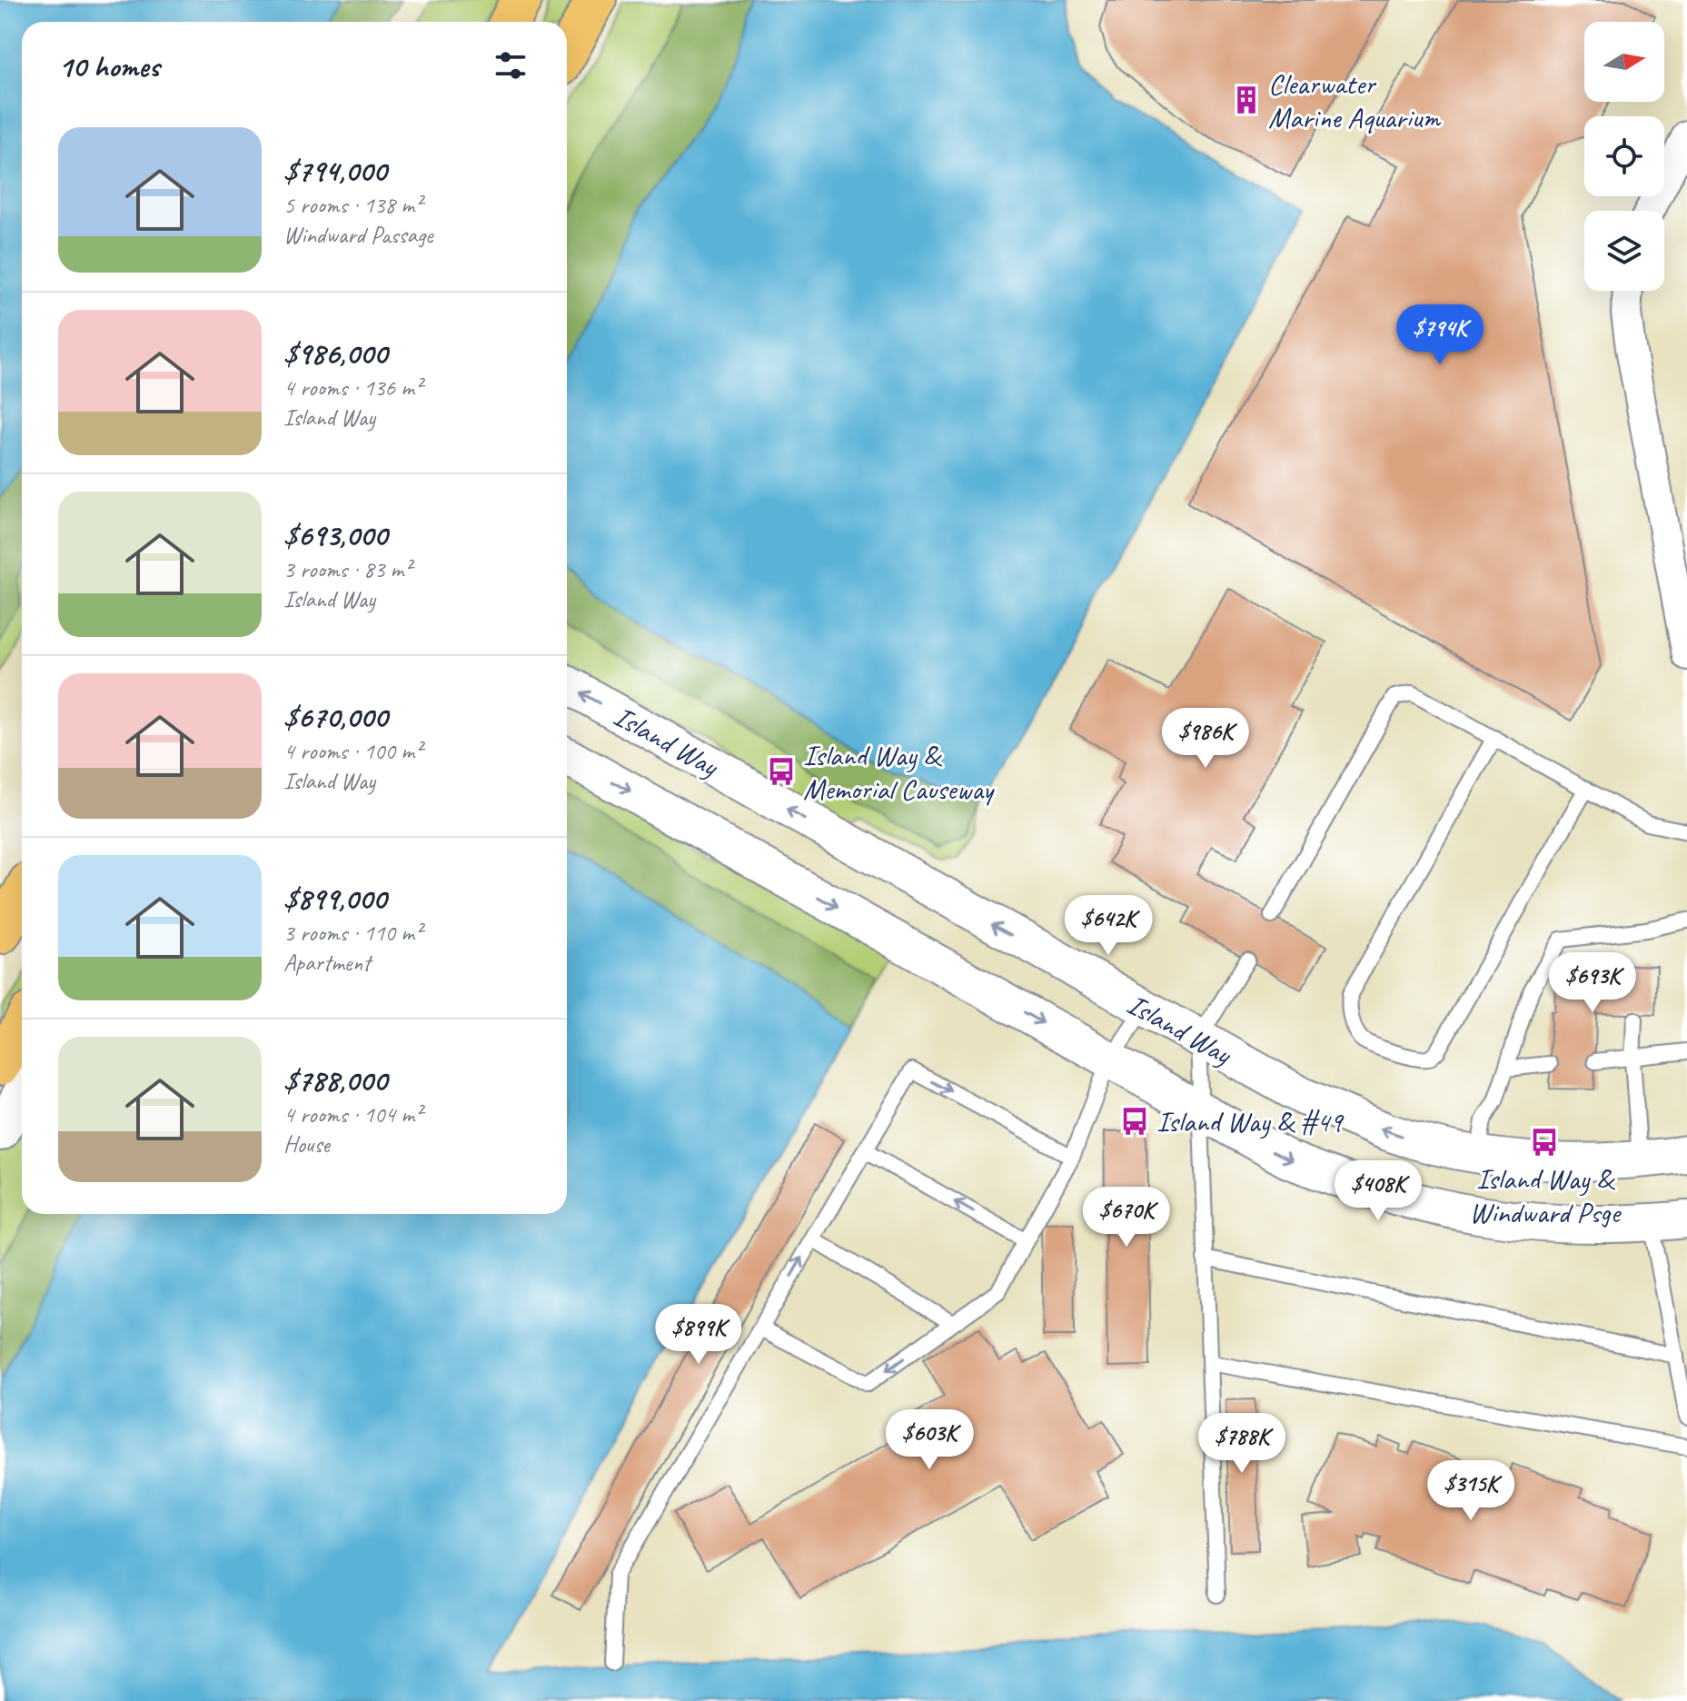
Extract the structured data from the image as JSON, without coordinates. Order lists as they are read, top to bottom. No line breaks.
{"streets":{"street":["Island Way"]},"places":{"building":["Clearwater Marine Aquarium"],"bus stop":["Island Way & Memorial Causeway","Island Way & #49","Island Way & Windward Psge"]},"north":"right","page":{"heading":"10 homes","list":[{"name":"$794,000","note":"5 rooms · 138 m² · Windward Passage"},{"name":"$986,000","note":"4 rooms · 136 m² · Island Way"},{"name":"$693,000","note":"3 rooms · 83 m² · Island Way"},{"name":"$670,000","note":"4 rooms · 100 m² · Island Way"},{"name":"$899,000","note":"3 rooms · 110 m² · Apartment"},{"name":"$788,000","note":"4 rooms · 104 m² · House"}],"price":["$794K","$986K","$642K","$693K","$408K","$670K","$899K","$603K","$788K","$315K"]}}
